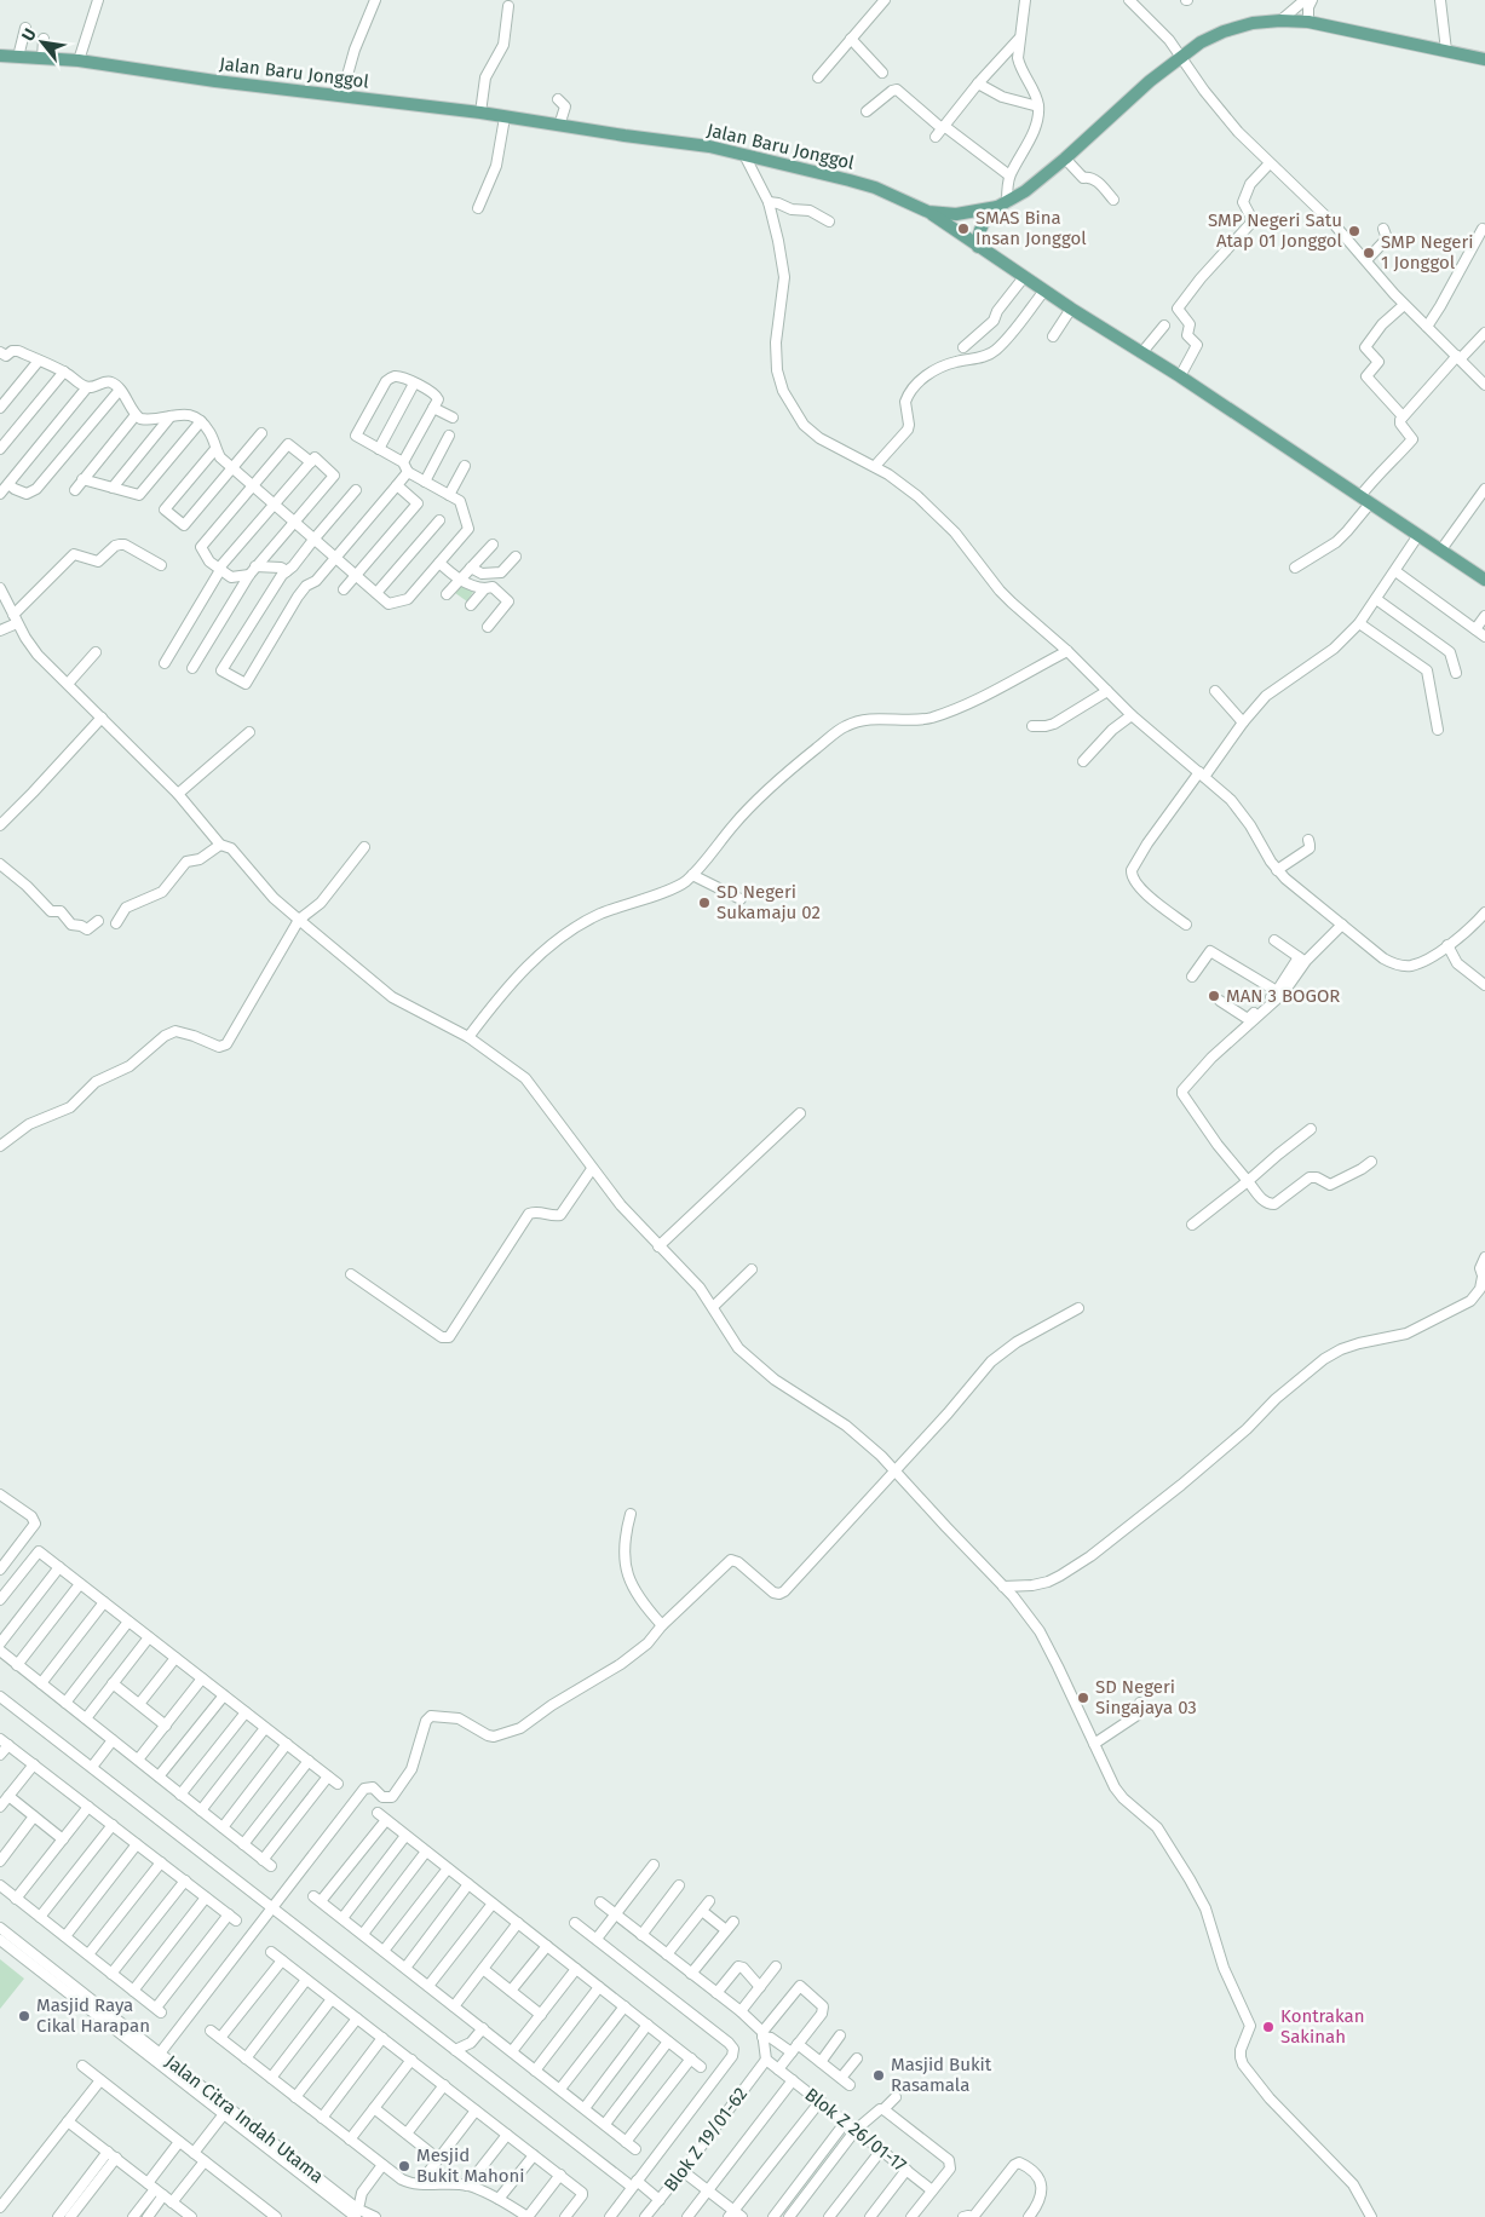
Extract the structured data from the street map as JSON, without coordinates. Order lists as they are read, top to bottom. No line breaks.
{"streets":{"main road":["Jalan Baru Jonggol"],"street":["Jalan Citra Indah Utama","Blok Z 26/01-17","Blok Z 19/01-62"]},"crossings":[["Blok Z 26/01-17","Blok Z 19/01-62"]],"places":["SMAS Bina Insan Jonggol","SMP Negeri Satu Atap 01 Jonggol","SMP Negeri 1 Jonggol","SD Negeri Sukamaju 02","MAN 3 BOGOR","SD Negeri Singajaya 03","Masjid Raya Cikal Harapan","Kontrakan Sakinah","Masjid Bukit Rasamala","Mesjid Bukit Mahoni"],"north":"top left"}
